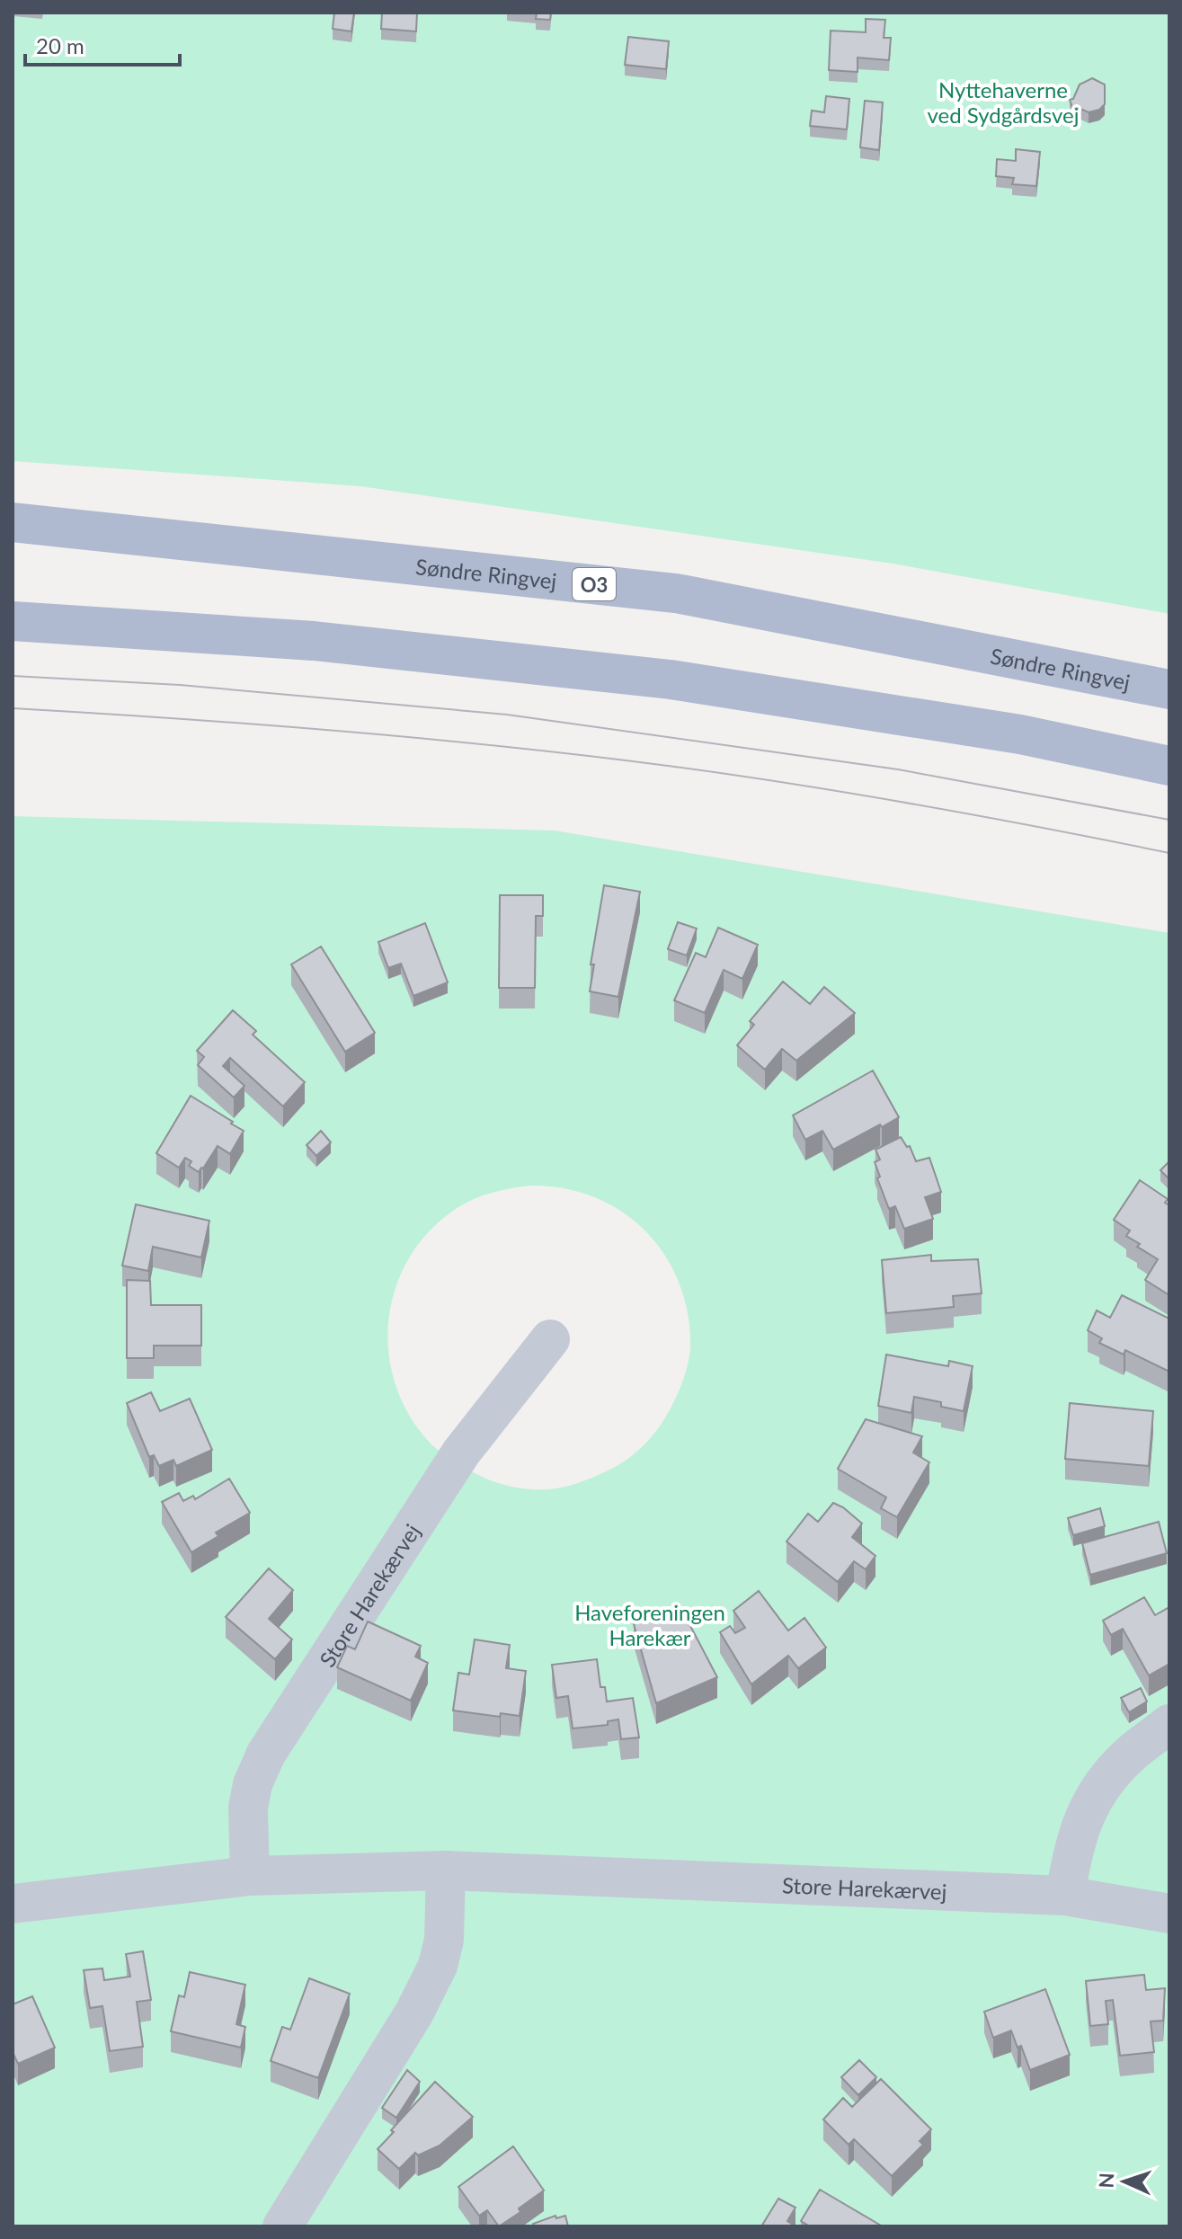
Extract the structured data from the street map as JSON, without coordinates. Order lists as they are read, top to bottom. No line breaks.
{"streets":{"main road":["Søndre Ringvej","O3"],"street":["Store Harekærvej"]},"parks":["Nyttehaverne ved Sydgårdsvej","Haveforeningen Harekær"],"scale_bar":"20 m","north":"left"}
